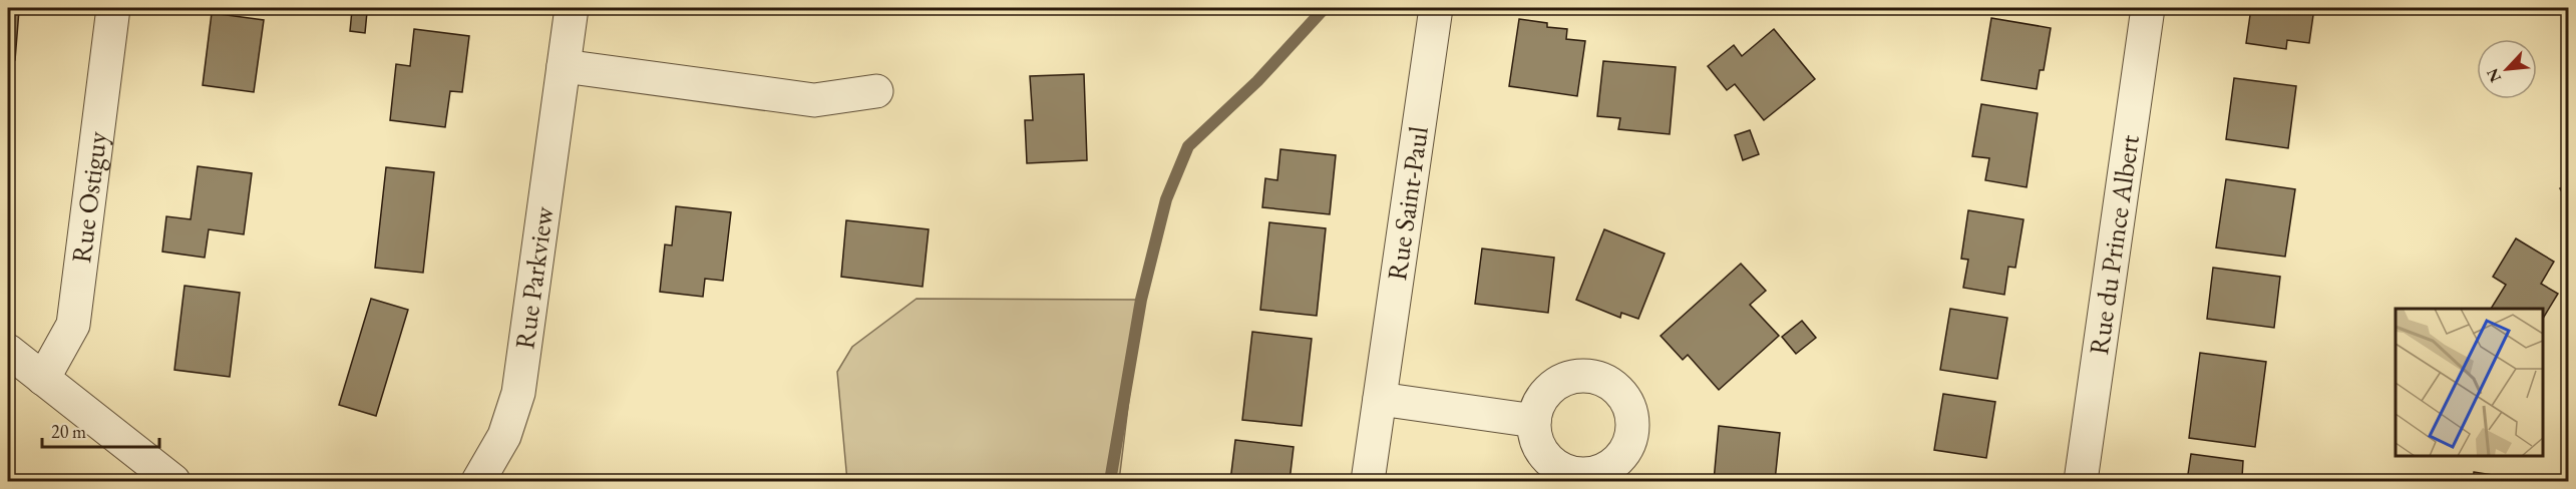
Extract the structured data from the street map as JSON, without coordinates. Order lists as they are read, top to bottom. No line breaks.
{"streets":{"street":["Rue Ostiguy","Rue Saint-Paul","Rue du Prince Albert","Rue Parkview"]},"scale_bar":"20 m","north":"bottom left"}
